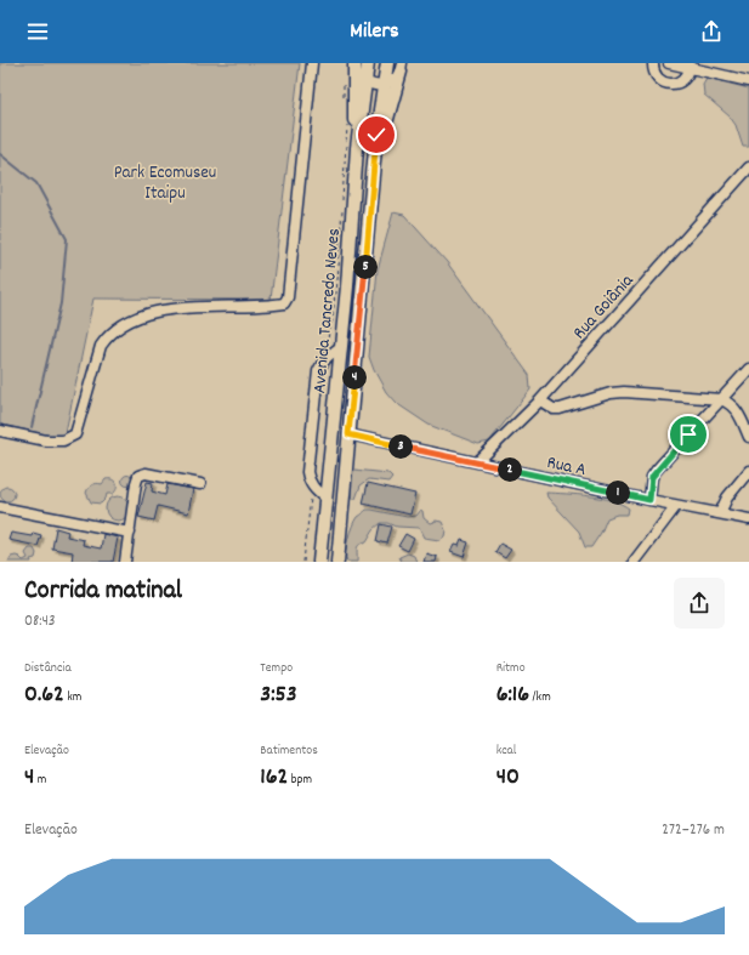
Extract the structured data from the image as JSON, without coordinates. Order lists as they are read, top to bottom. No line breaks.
{"streets":{"main road":["Avenida Tancredo Neves"],"street":["Rua Goiânia","Rua A"]},"crossings":[["Rua Goiânia","Rua A"],["Avenida Tancredo Neves","Rua A"]],"parks":["Park Ecomuseu Itaipu"],"page":{"header":"Milers","pins":["5","4","3","2","1"],"heading":["Corrida matinal","08:43"],"stats":[["Distância","0.62 km"],["Tempo","3:53"],["Ritmo","6:16 /km"],["Elevação","4 m"],["Batimentos","162 bpm"],["kcal","40"]],"chart":["Elevação","272–276 m"]}}
